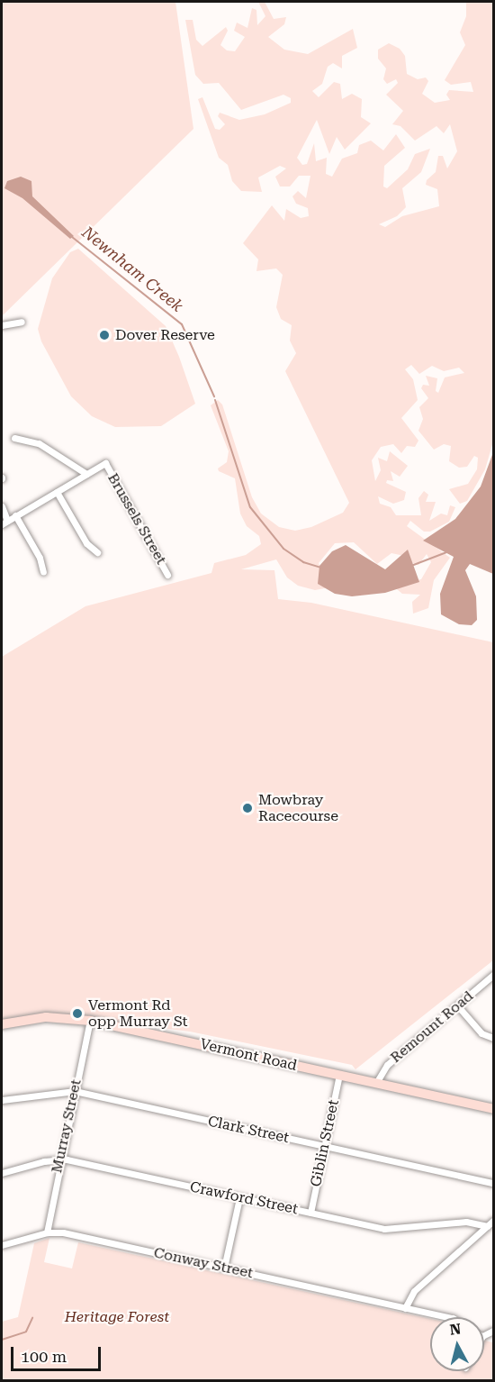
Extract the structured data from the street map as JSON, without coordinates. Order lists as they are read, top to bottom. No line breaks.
{"streets":{"street":["Brussels Street","Remount Road","Vermont Road","Murray Street","Clark Street","Giblin Street","Crawford Street","Conway Street"]},"crossings":[["Remount Road","Vermont Road"],["Vermont Road","Murray Street"],["Vermont Road","Giblin Street"],["Murray Street","Clark Street"],["Murray Street","Crawford Street"],["Murray Street","Conway Street"],["Clark Street","Giblin Street"],["Giblin Street","Crawford Street"]],"water":["Newnham Creek"],"parks":["Heritage Forest"],"places":["Dover Reserve","Mowbray Racecourse","Vermont Rd opp Murray St"],"scale_bar":"100 m","north":"top"}
